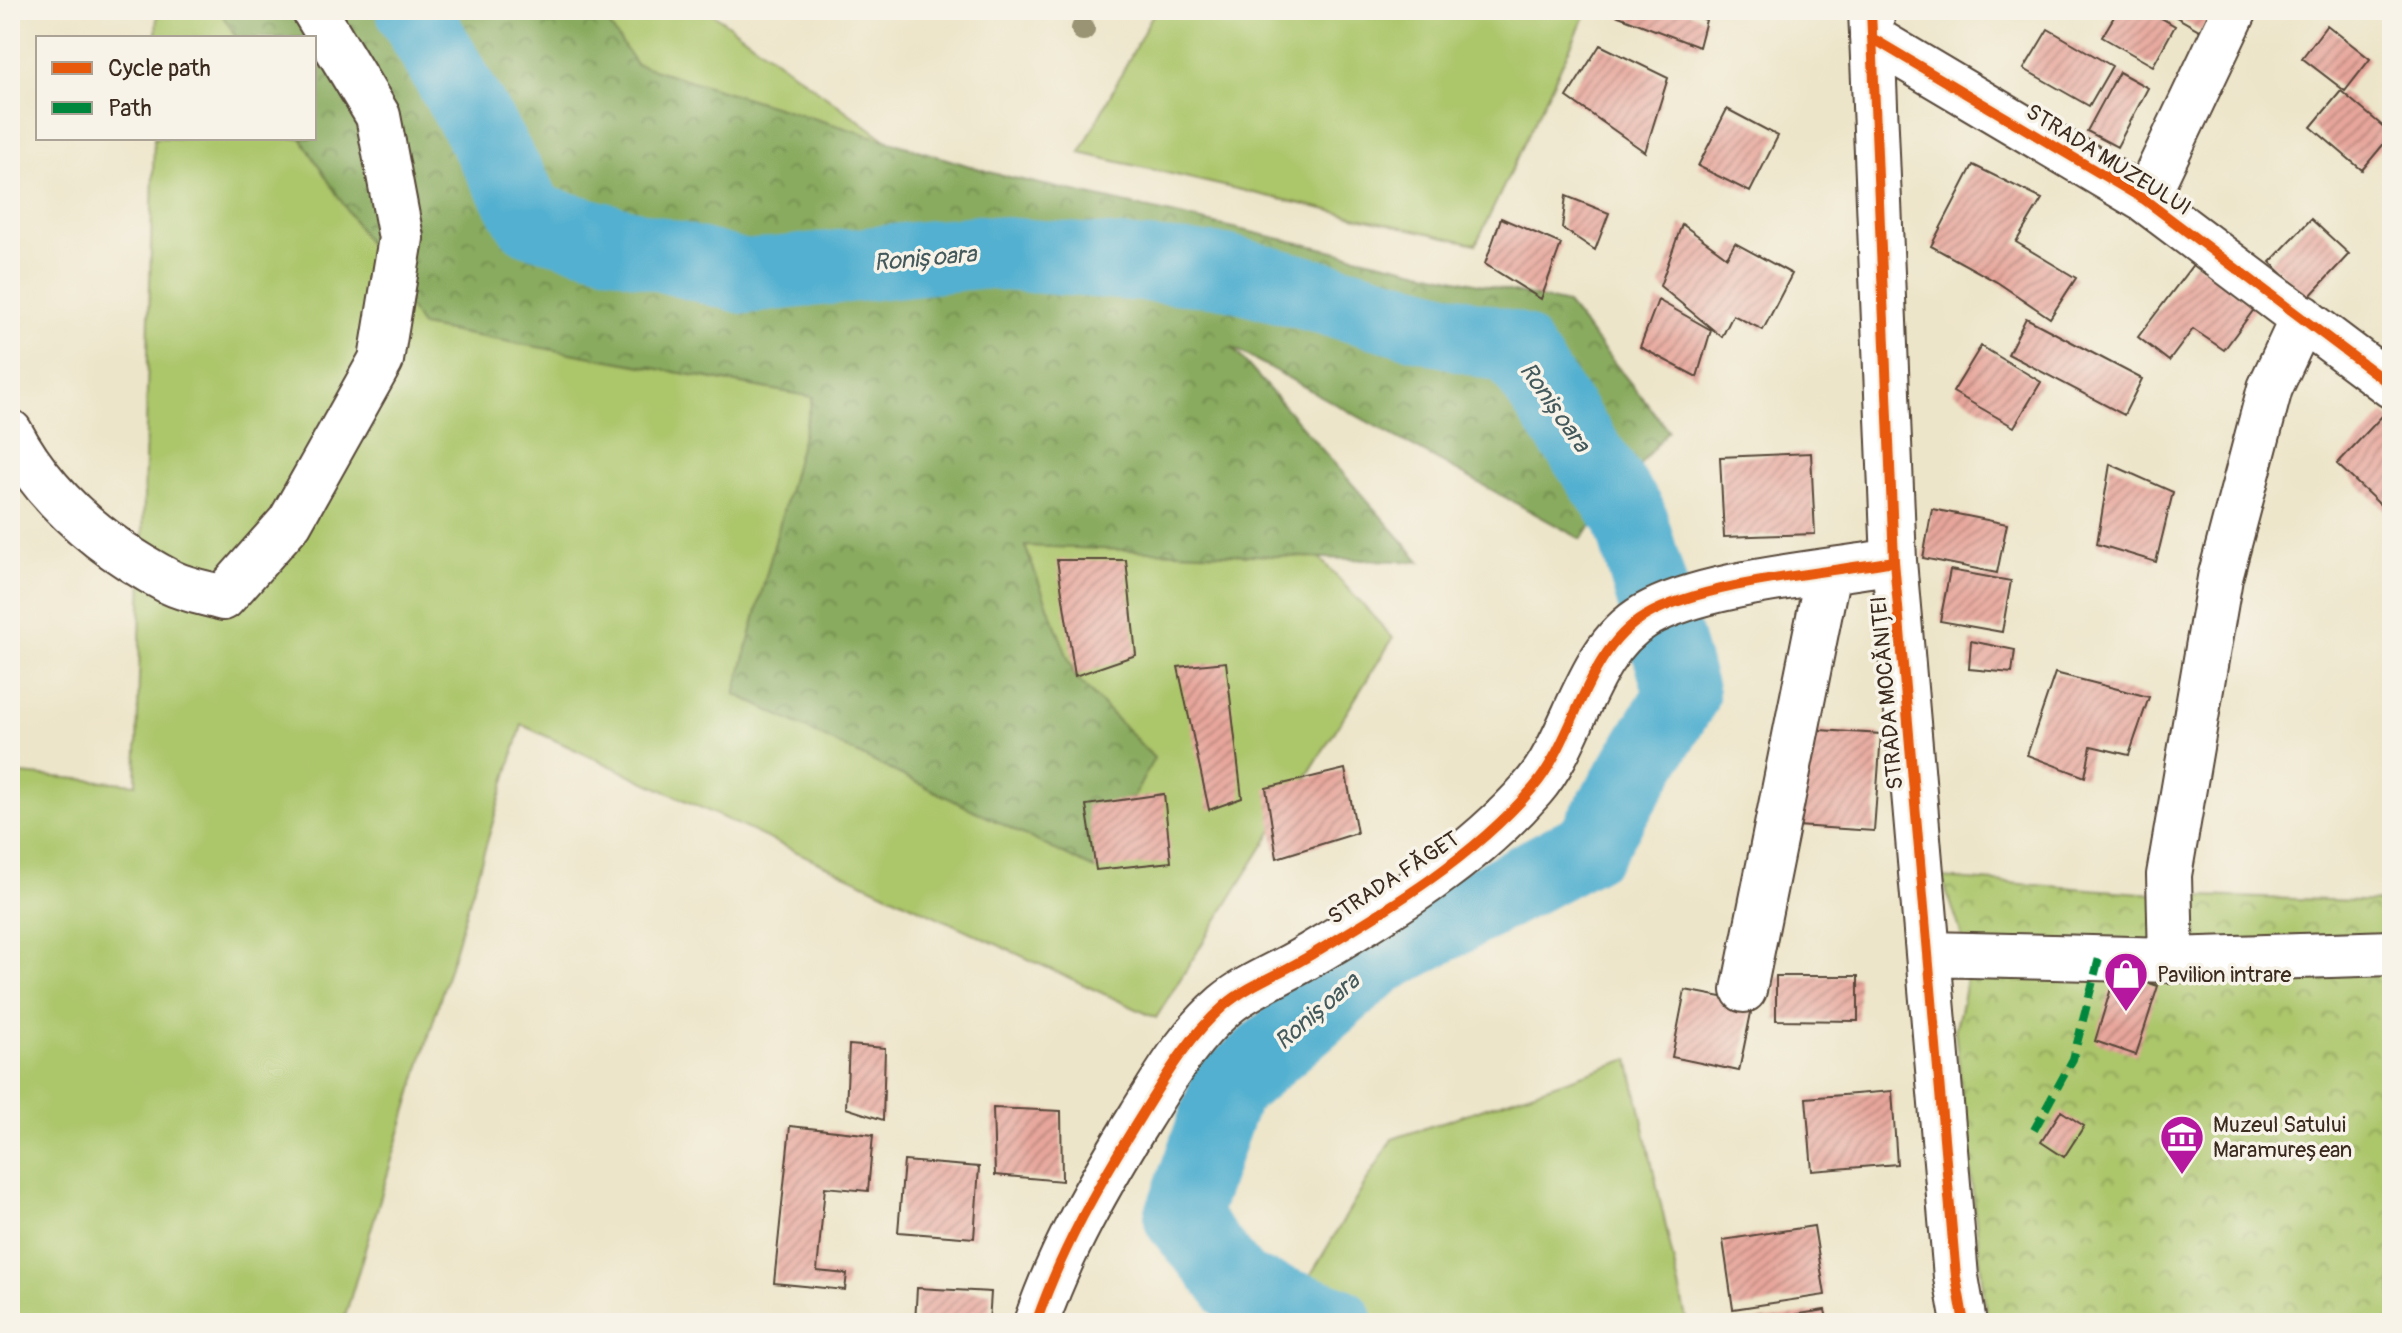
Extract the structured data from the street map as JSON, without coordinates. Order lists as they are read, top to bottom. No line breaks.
{"streets":{"street":["STRADA MUZEULUI","STRADA MOCĂNIȚEI","STRADA FĂGET"]},"crossings":[["STRADA MUZEULUI","STRADA MOCĂNIȚEI"],["STRADA MOCĂNIȚEI","STRADA FĂGET"]],"water":["Ronișoara"],"places":{"shop":["Pavilion intrare"],"museum":["Muzeul Satului Maramureșean"]},"legend":["Cycle path","Path"]}
